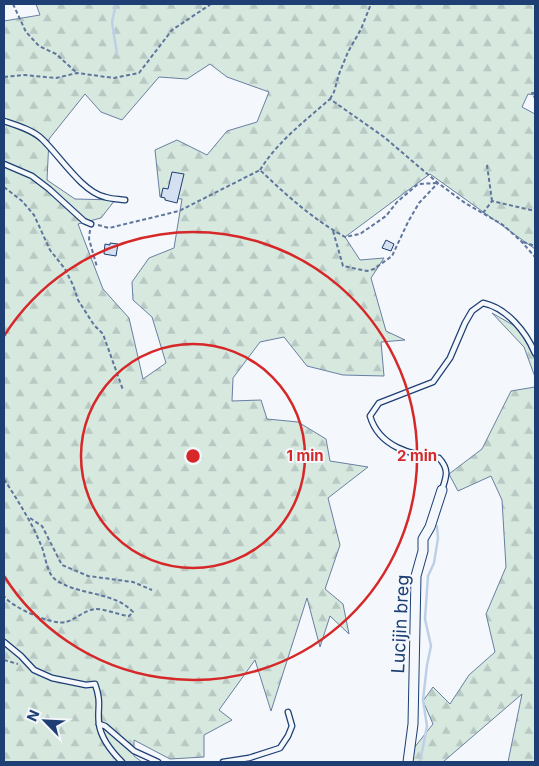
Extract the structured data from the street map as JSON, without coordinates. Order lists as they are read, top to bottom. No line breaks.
{"streets":{"street":["Lucijin breg"]},"north":"top left","rings":["1 min","2 min"]}
